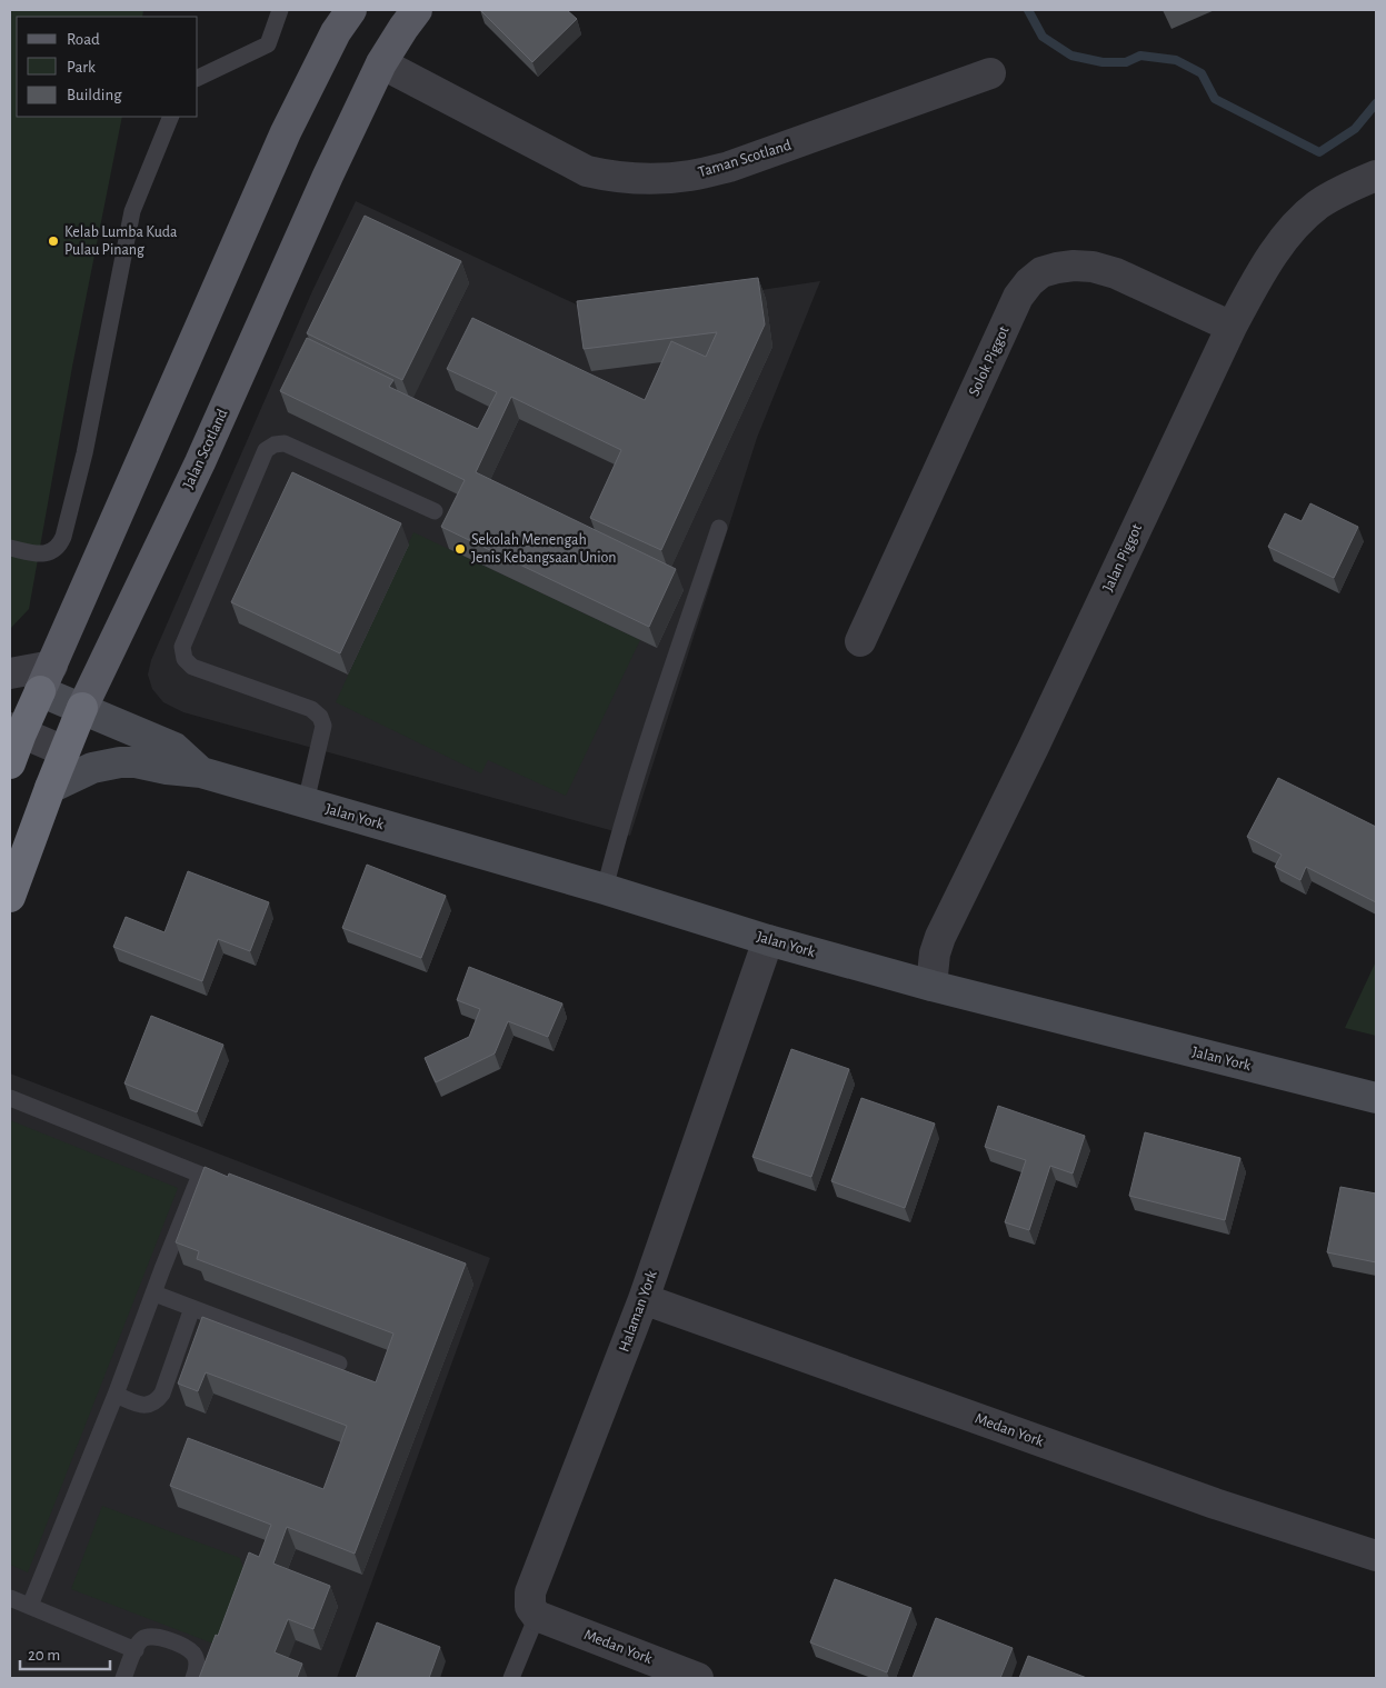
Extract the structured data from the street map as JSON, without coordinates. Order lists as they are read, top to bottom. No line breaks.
{"streets":{"highway":["Jalan Scotland"],"street":["Taman Scotland","Solok Piggot","Jalan Piggot","Jalan York","Halaman York","Medan York"]},"crossings":[["Taman Scotland","Jalan Scotland"],["Solok Piggot","Jalan Piggot"],["Jalan Scotland","Jalan York"],["Jalan Piggot","Jalan York"],["Jalan York","Halaman York"],["Halaman York","Medan York"]],"places":["Kelab Lumba Kuda Pulau Pinang","Sekolah Menengah Jenis Kebangsaan Union"],"legend":["Road","Park","Building"],"scale_bar":"20 m"}
